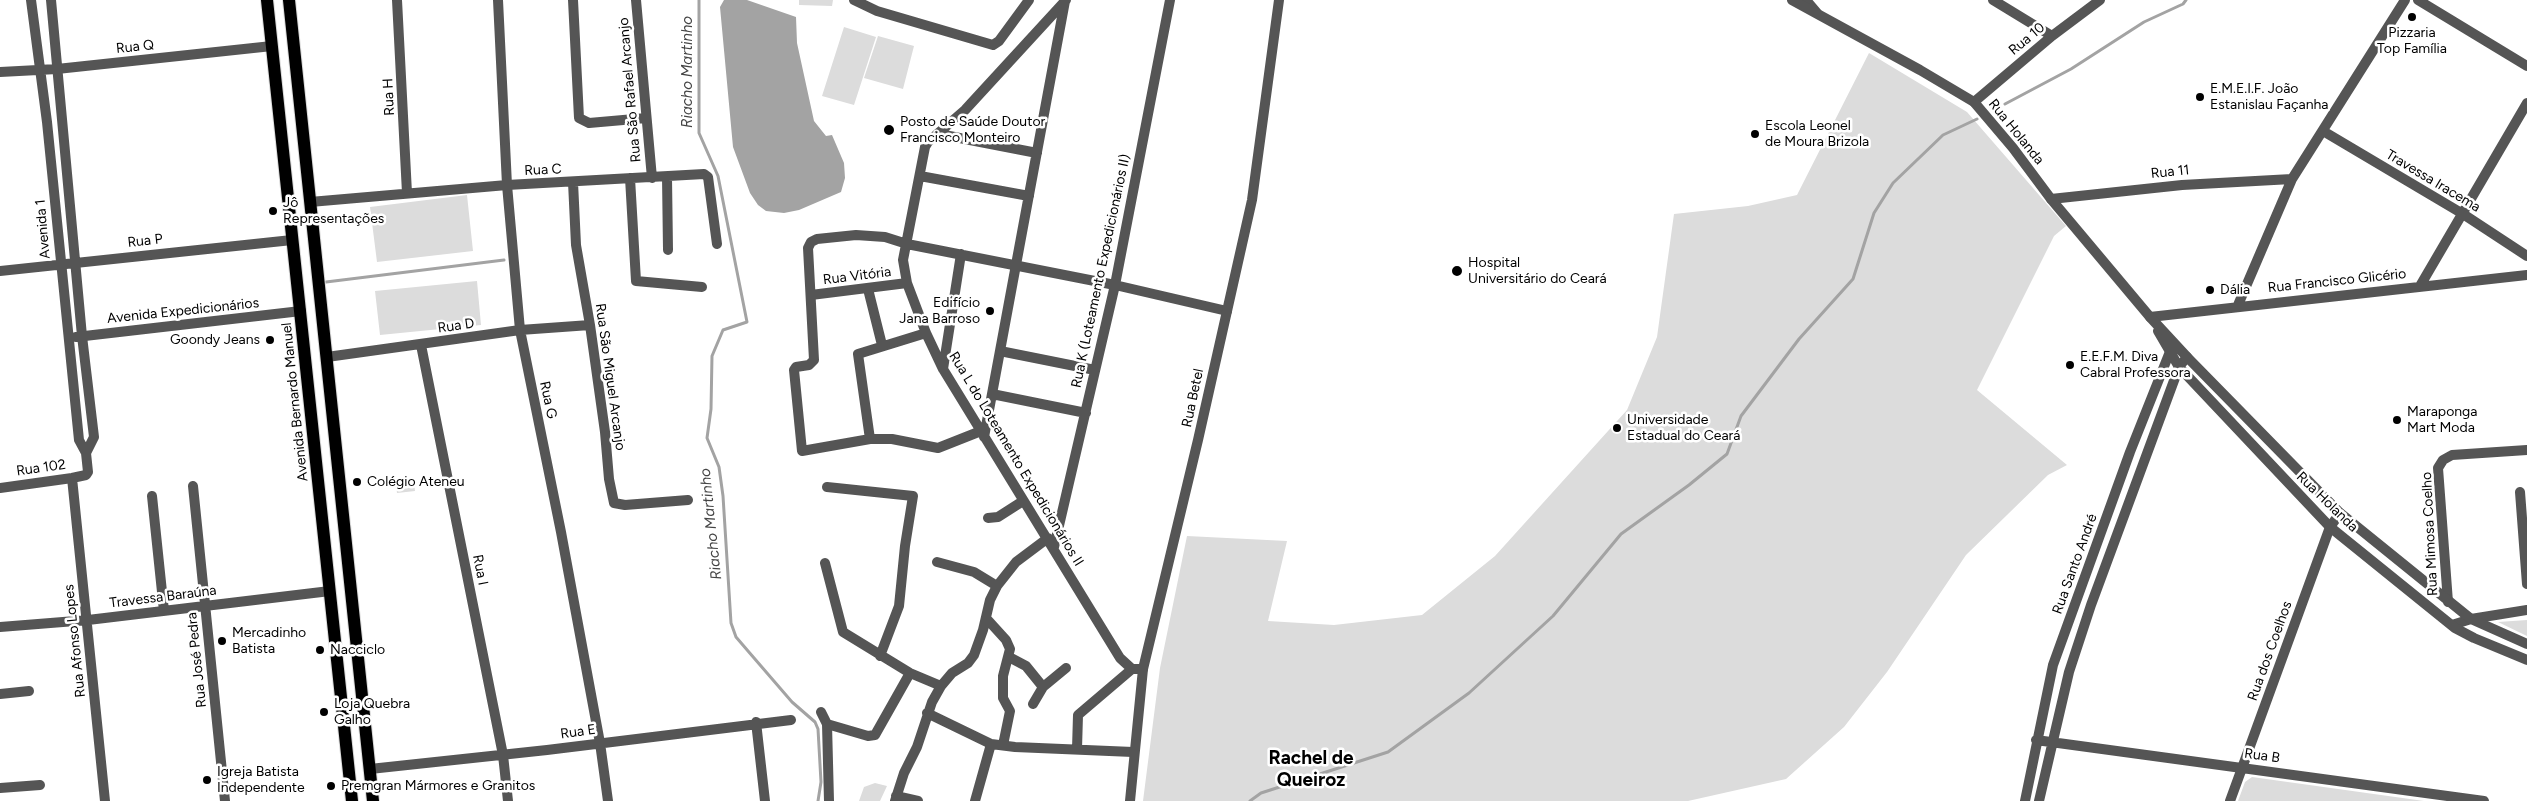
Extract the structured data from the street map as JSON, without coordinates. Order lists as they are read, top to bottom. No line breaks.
{"streets":{"main road":["Avenida Bernardo Manuel"],"street":["Rua 10","Rua Q","Rua São Rafael Arcanjo","Rua H","Rua Holanda","Rua C","Rua 11","Travessa Iracema","Avenida 1","Rua P","Rua K (Loteamento Expedicionários II)","Rua Vitória","Rua Francisco Glicério","Avenida Expedicionários","Rua D","Rua São Miguel Arcanjo","Rua Betel","Rua G","Rua L do Loteamento Expedicionários II","Rua 102","Rua Mimosa Coelho","Rua Santo André","Rua I","Travessa Baraúna","Rua Afonso Lopes","Rua dos Coelhos","Rua José Pedra","Rua E","Rua B"]},"crossings":[["Rua 10","Rua Holanda"],["Rua Q","Avenida 1"],["Rua Q","Avenida Bernardo Manuel"],["Rua São Rafael Arcanjo","Rua C"],["Rua H","Rua C"],["Rua Holanda","Rua 11"],["Rua Holanda","Rua Francisco Glicério"],["Rua Holanda","Rua Mimosa Coelho"],["Rua Holanda","Rua Santo André"],["Rua Holanda","Rua dos Coelhos"],["Rua C","Rua São Miguel Arcanjo"],["Rua C","Rua G"],["Avenida 1","Rua P"],["Avenida 1","Avenida Expedicionários"],["Avenida 1","Rua 102"],["Rua P","Avenida Bernardo Manuel"],["Rua K (Loteamento Expedicionários II)","Rua L do Loteamento Expedicionários II"],["Rua Vitória","Rua L do Loteamento Expedicionários II"],["Avenida Expedicionários","Avenida Bernardo Manuel"],["Rua D","Rua São Miguel Arcanjo"],["Rua D","Rua G"],["Rua D","Rua I"],["Rua Betel","Rua L do Loteamento Expedicionários II"],["Rua G","Rua E"],["Avenida Bernardo Manuel","Travessa Baraúna"],["Rua 102","Rua Afonso Lopes"],["Rua Santo André","Rua B"],["Rua I","Rua E"],["Travessa Baraúna","Rua Afonso Lopes"],["Travessa Baraúna","Rua José Pedra"],["Rua dos Coelhos","Rua B"]],"districts":["Rachel de Queiroz"],"water":["Riacho Martinho"],"places":["Pizzaria Top Família","E.M.E.I.F. João Estanislau Façanha","Posto de Saúde Doutor Francisco Monteiro","Escola Leonel de Moura Brizola","Jô Representações","Hospital Universitário do Ceará","Dália","Edifício Jana Barroso","Goondy Jeans","E.E.F.M. Diva Cabral Professora","Maraponga Mart Moda","Universidade Estadual do Ceará","Colégio Ateneu","Mercadinho Batista","Nacciclo","Loja Quebra Galho","Igreja Batista Independente","Premgran Mármores e Granitos"]}
